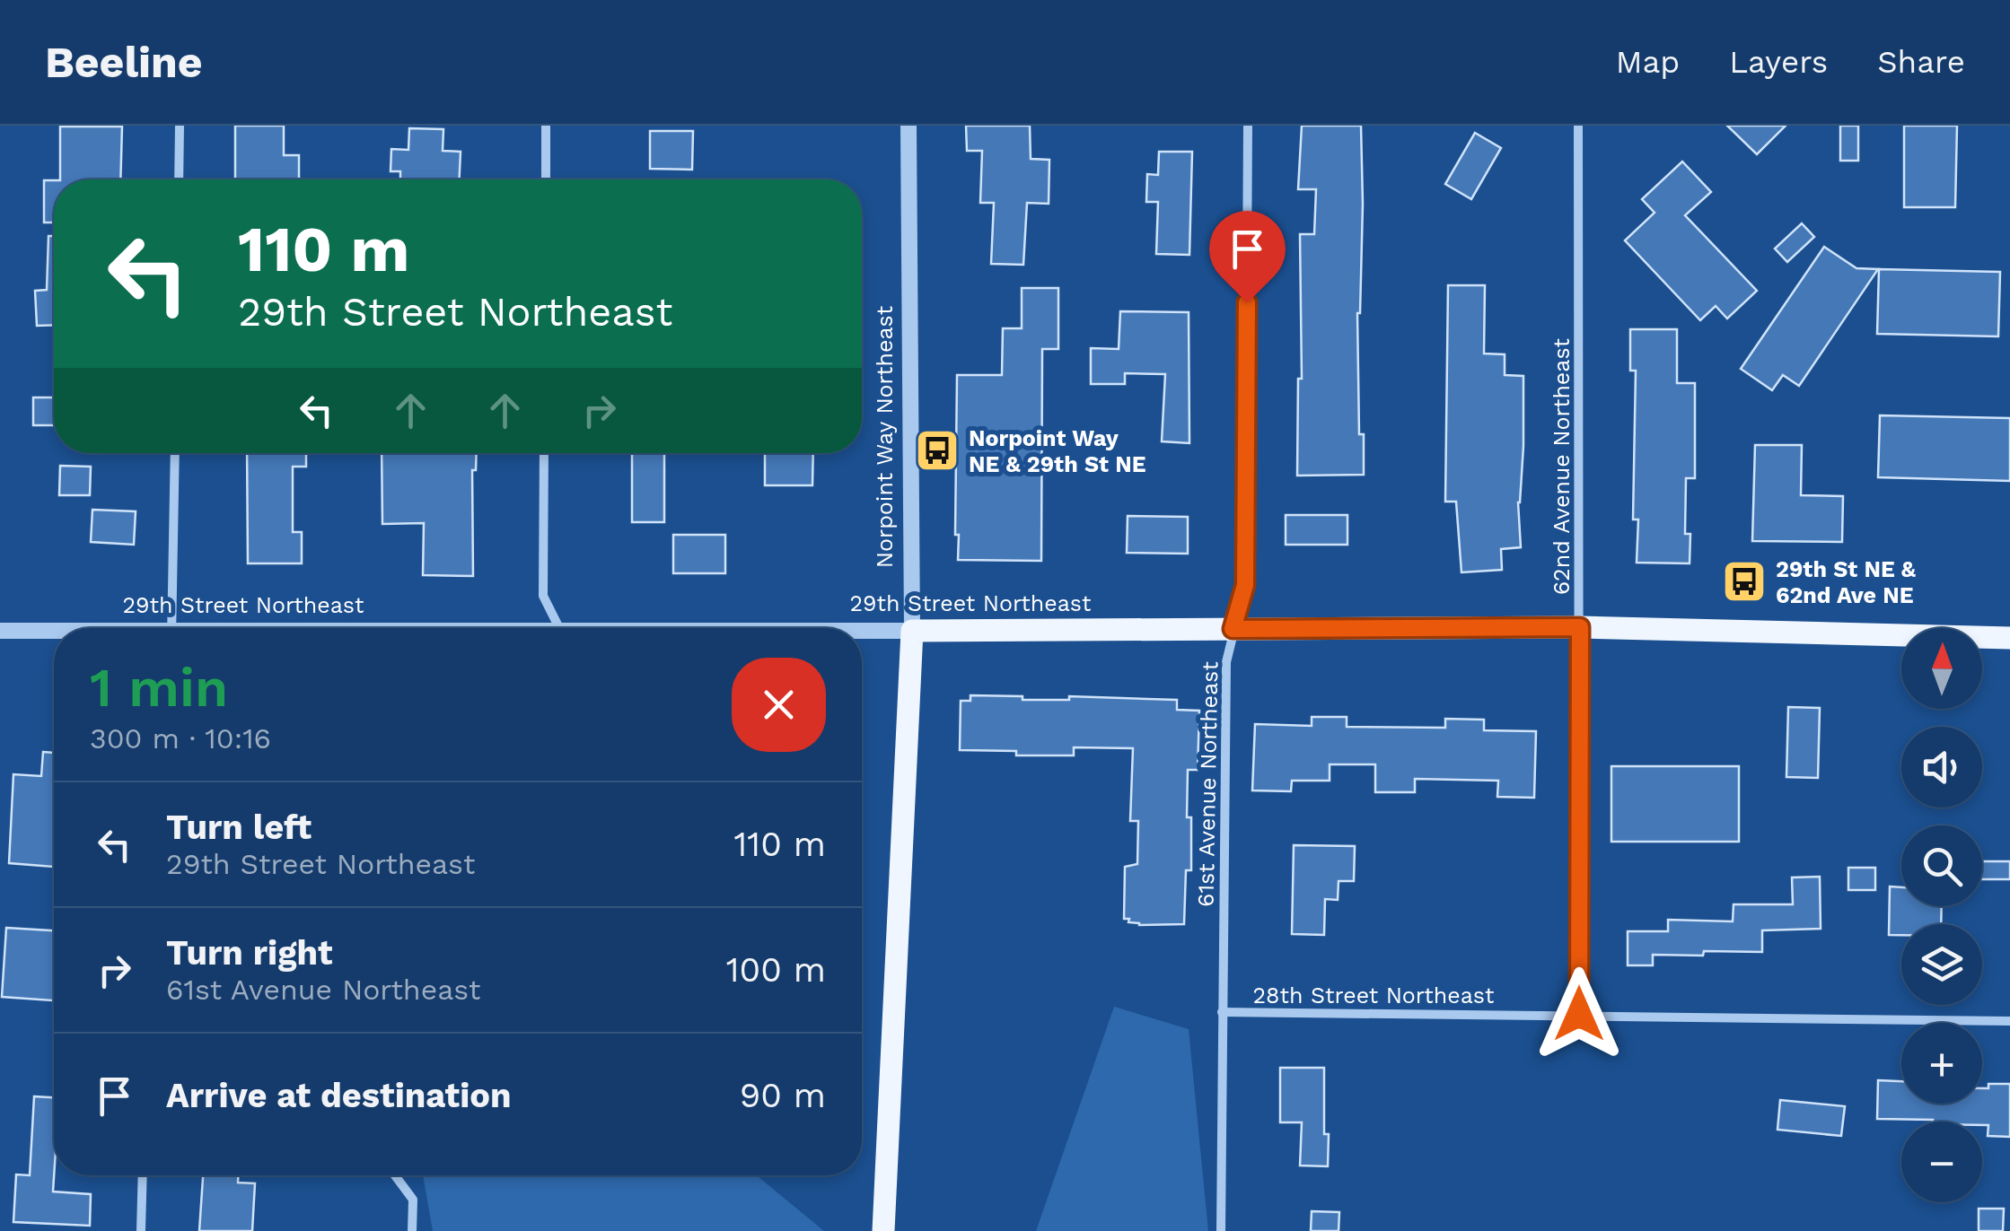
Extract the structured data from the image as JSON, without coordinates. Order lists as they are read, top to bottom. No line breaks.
{"streets":{"main road":["Norpoint Way Northeast","29th Street Northeast"],"street":["62nd Avenue Northeast","61st Avenue Northeast","28th Street Northeast"]},"crossings":[["Norpoint Way Northeast","29th Street Northeast"],["62nd Avenue Northeast","29th Street Northeast"],["62nd Avenue Northeast","28th Street Northeast"],["29th Street Northeast","61st Avenue Northeast"],["61st Avenue Northeast","28th Street Northeast"]],"places":{"bus stop":["Norpoint Way NE & 29th St NE","29th St NE & 62nd Ave NE"]},"north":"top","page":{"header":"Beeline","nav":["Map","Layers","Share"],"turn":["110 m","29th Street Northeast"],"map_buttons":["+","−"],"heading":["1 min","300 m · 10:16"],"list":[{"name":"Turn left","note":"29th Street Northeast","value":"110 m"},{"name":"Turn right","note":"61st Avenue Northeast","value":"100 m"},{"name":"Arrive at destination","value":"90 m"}]}}
